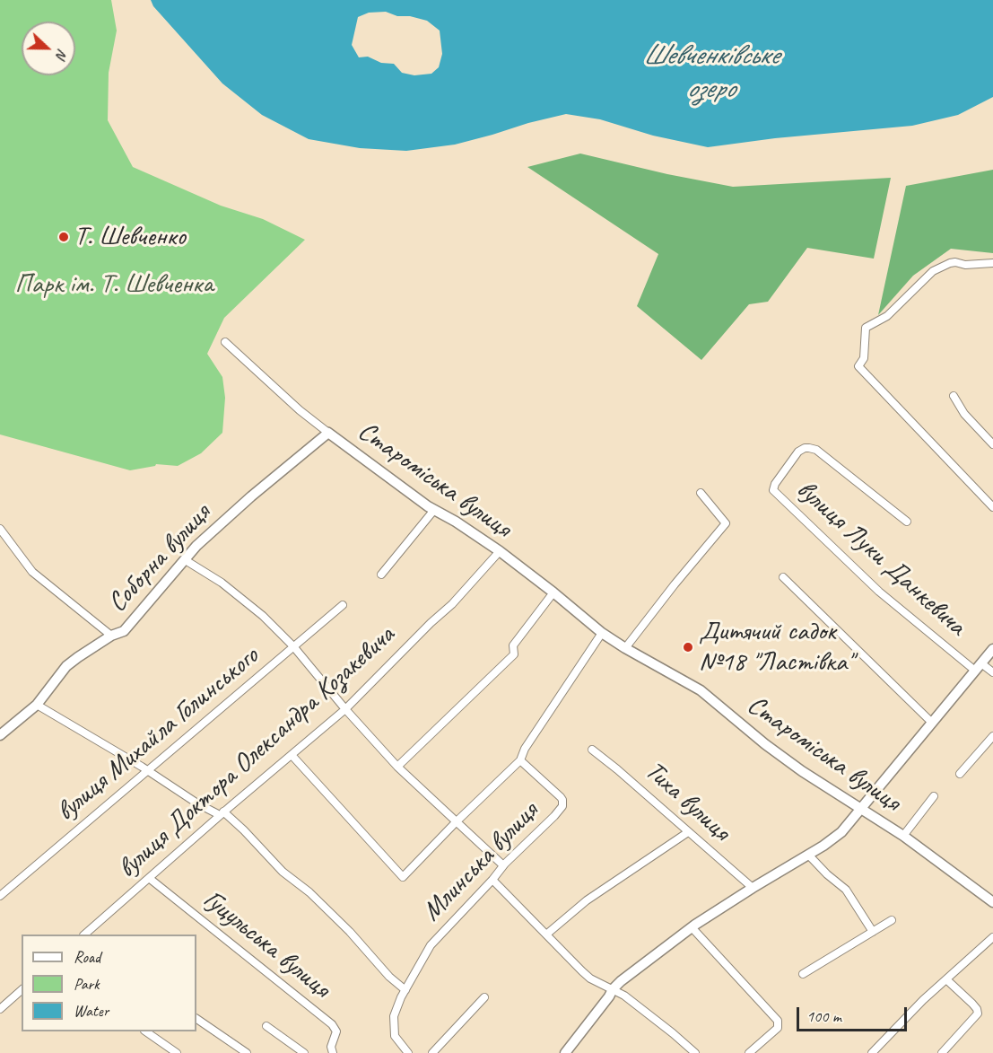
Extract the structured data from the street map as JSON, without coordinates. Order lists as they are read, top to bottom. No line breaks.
{"streets":{"street":["Староміська вулиця","Соборна вулиця","вулиця Луки Данкевича","вулиця Михайла Голинського","вулиця Доктора Олександра Козакевича","Тиха вулиця","Млинська вулиця","Гуцульська вулиця"]},"crossings":[["Староміська вулиця","Соборна вулиця"],["Староміська вулиця","вулиця Доктора Олександра Козакевича"],["Староміська вулиця","Млинська вулиця"],["вулиця Доктора Олександра Козакевича","Гуцульська вулиця"]],"water":["Шевченківське озеро"],"parks":["Парк ім. Т. Шевченка"],"places":["Т. Шевченко","Дитячий садок №18 \"Ластівка\""],"legend":["Road","Park","Water"],"scale_bar":"100 m","north":"right"}
